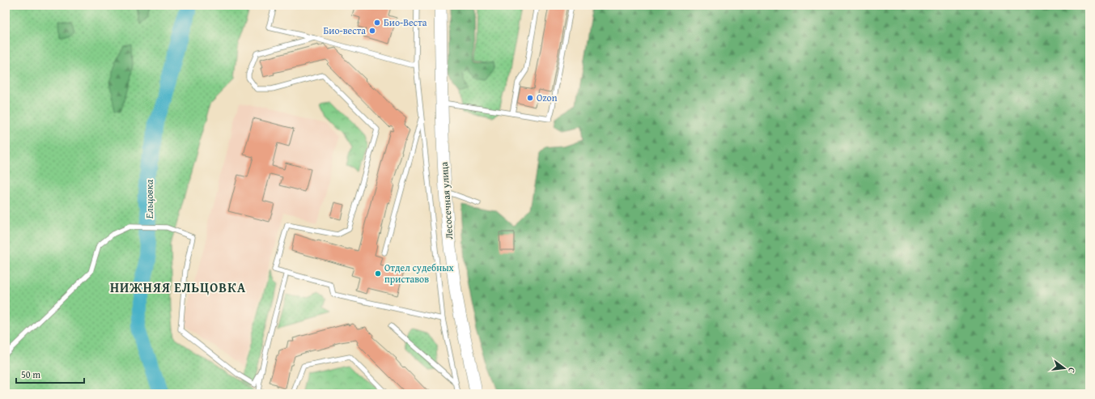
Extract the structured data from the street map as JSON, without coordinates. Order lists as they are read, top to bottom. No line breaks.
{"streets":{"street":["Лесосечная улица"]},"districts":["НИЖНЯЯ ЕЛЬЦОВКА"],"water":["Ельцовка"],"places":["Био-Веста","Био-веста","Ozon","Отдел судебных приставов"],"scale_bar":"50 m","north":"right"}
